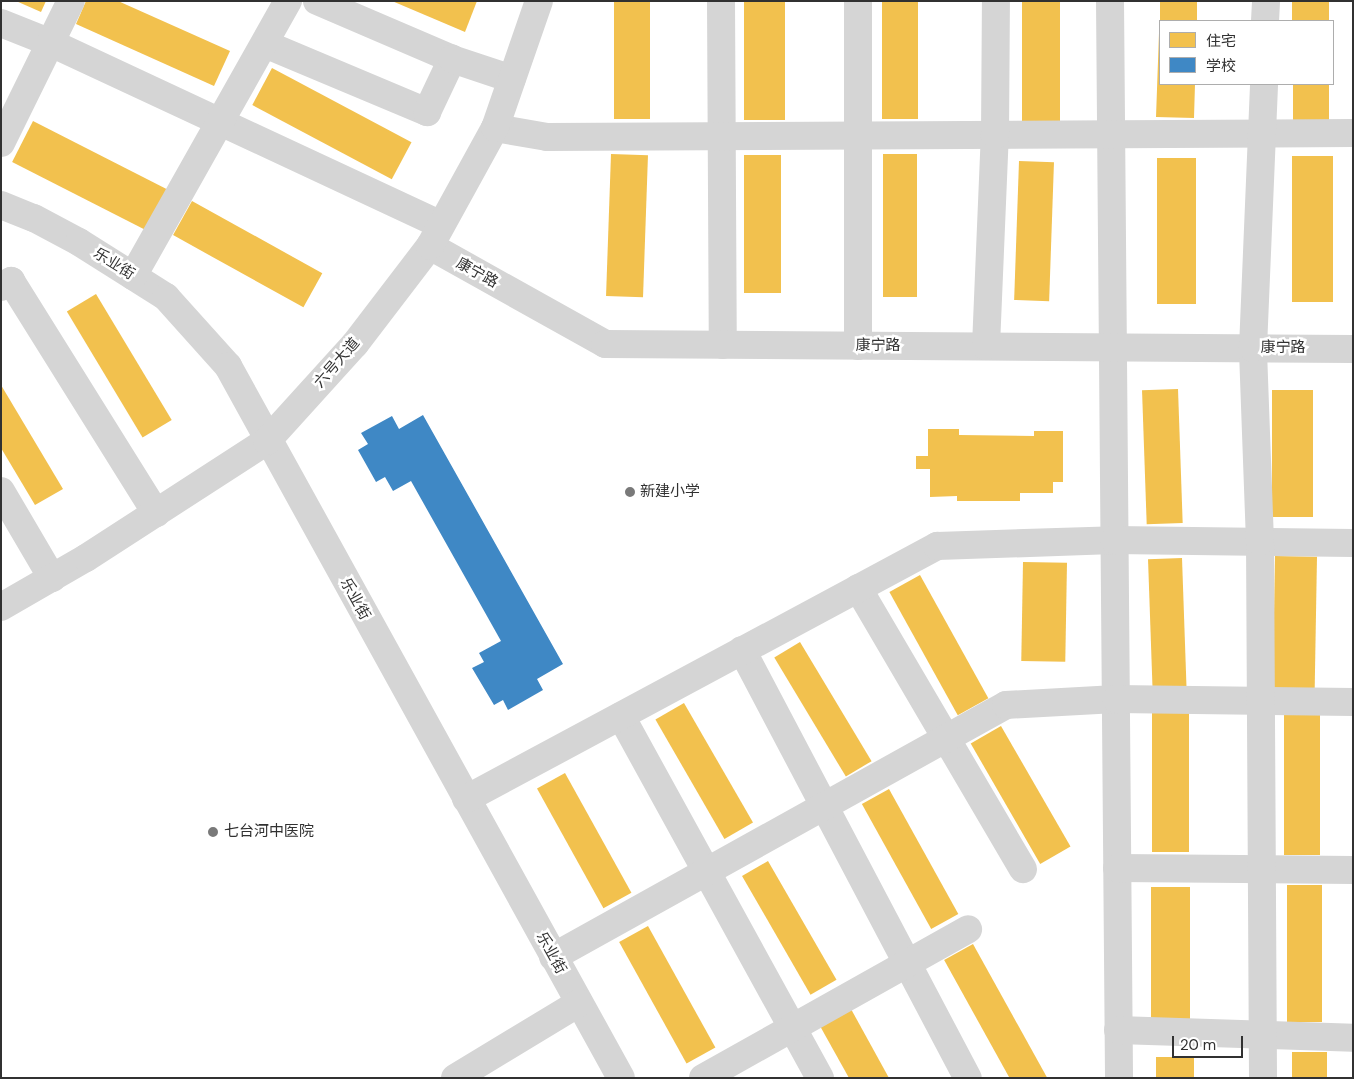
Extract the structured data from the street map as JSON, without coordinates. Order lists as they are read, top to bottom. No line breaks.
{"streets":{"street":["乐业街","康宁路","六号大道"]},"crossings":[["乐业街","六号大道"],["康宁路","六号大道"]],"places":["新建小学","七台河中医院"],"legend":["住宅","学校"],"scale_bar":"20 m"}
